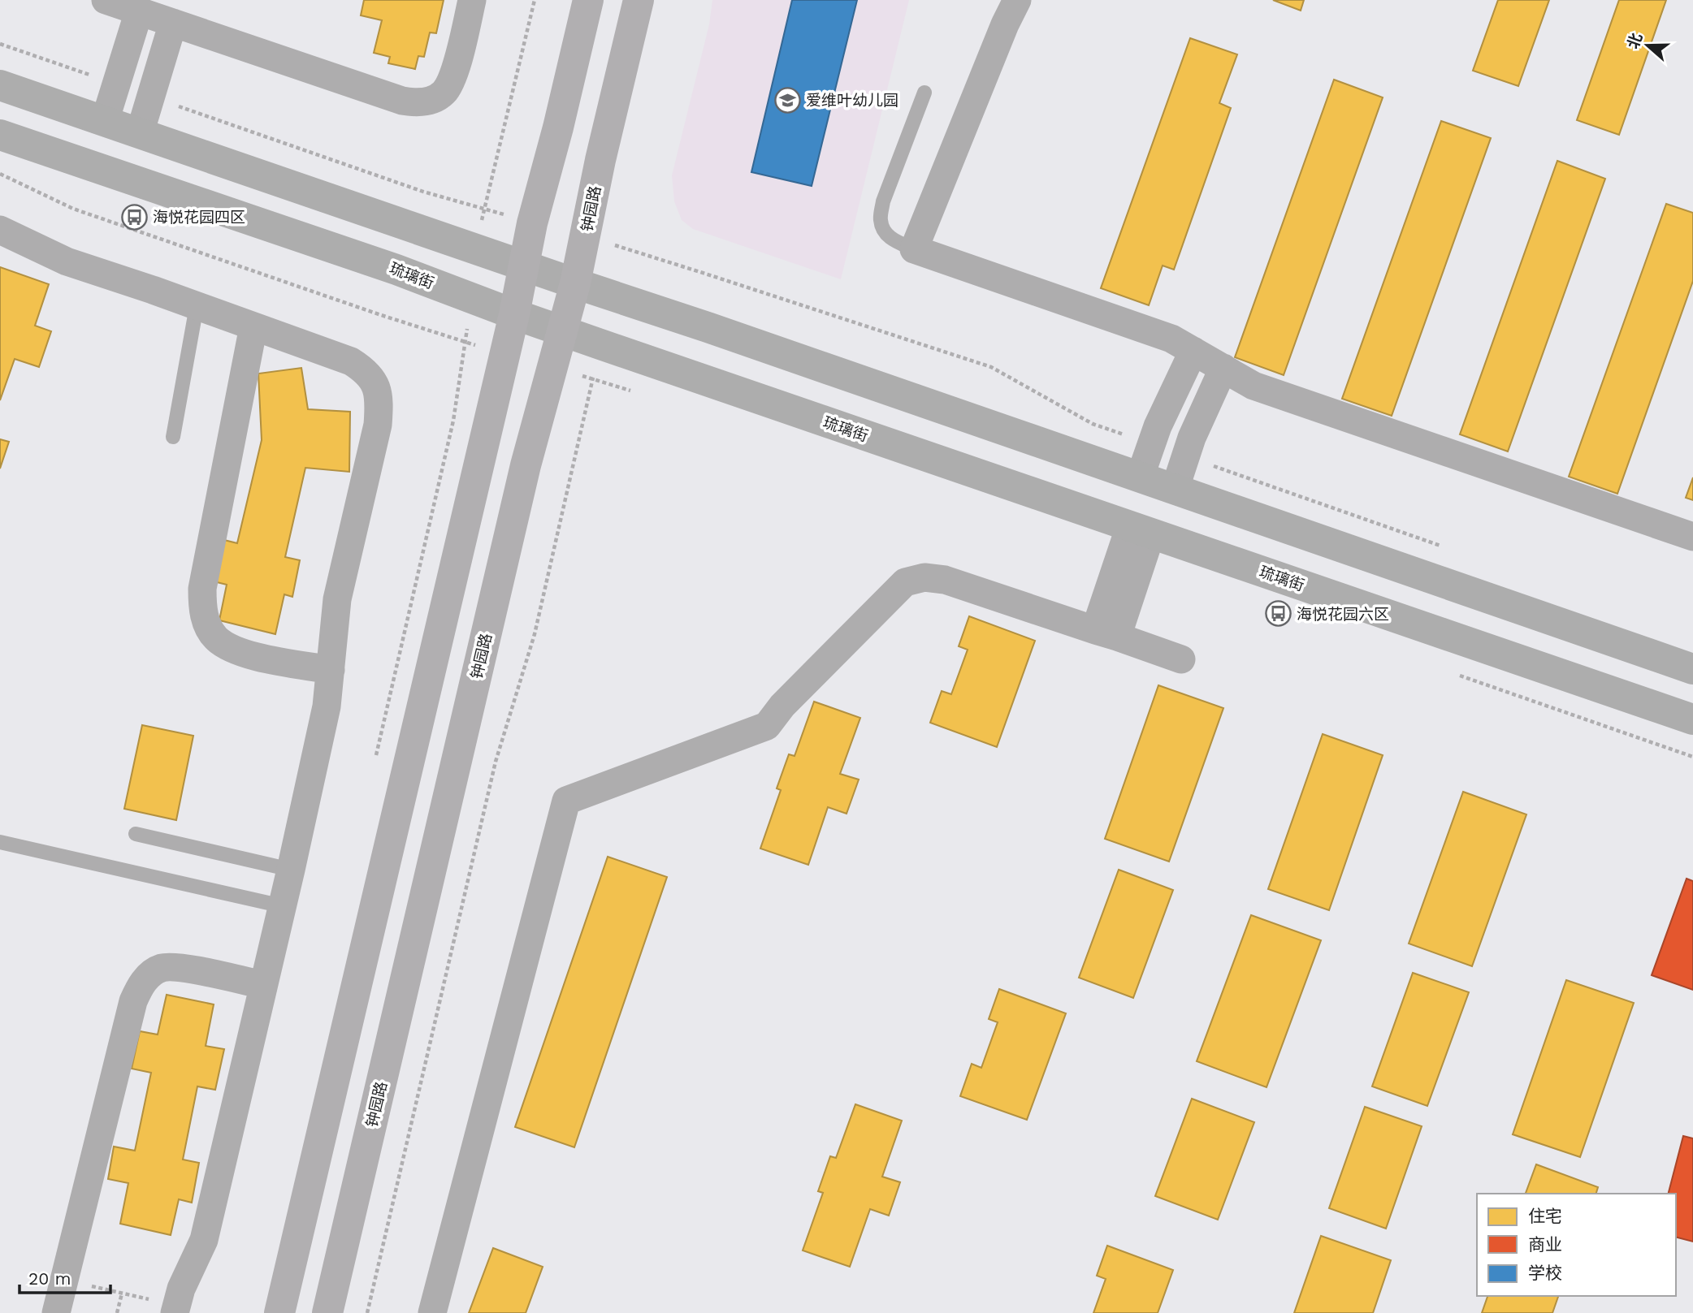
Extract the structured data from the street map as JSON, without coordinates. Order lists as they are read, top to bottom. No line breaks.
{"streets":{"main road":["钟园路","琉璃街"]},"crossings":[["钟园路","琉璃街"]],"places":{"school or university":["爱维叶幼儿园"],"bus stop":["海悦花园四区","海悦花园六区"]},"legend":["住宅","商业","学校"],"scale_bar":"20 m","north":"left"}
